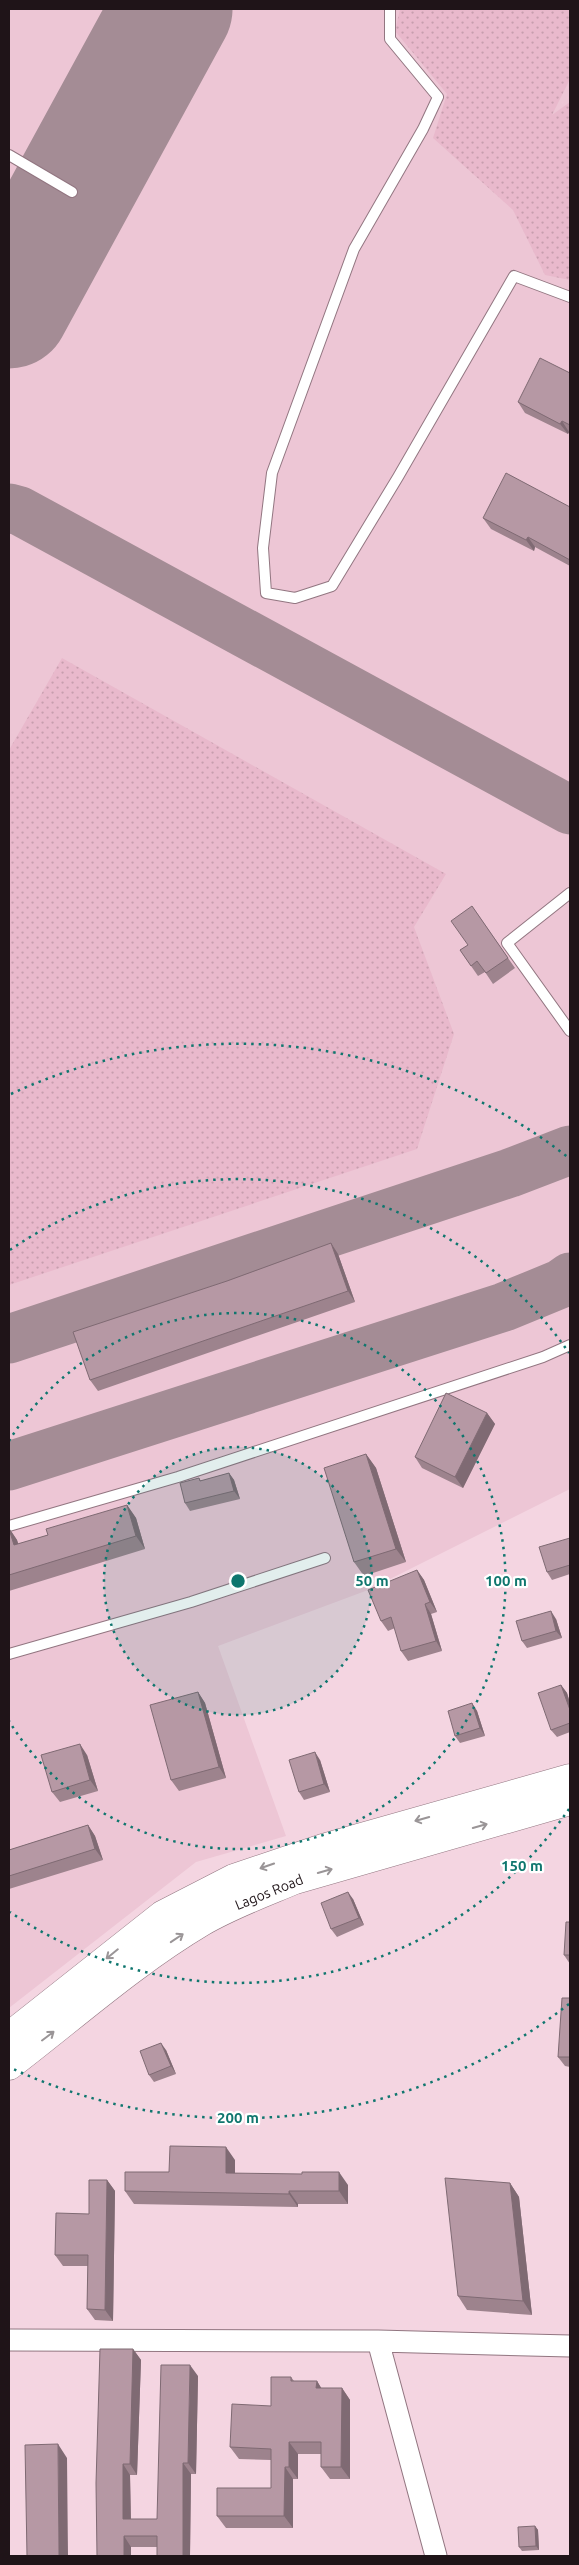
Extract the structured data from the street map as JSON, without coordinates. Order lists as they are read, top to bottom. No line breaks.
{"streets":{"main road":["Lagos Road"]},"rings":["50 m","100 m","150 m","200 m"]}
